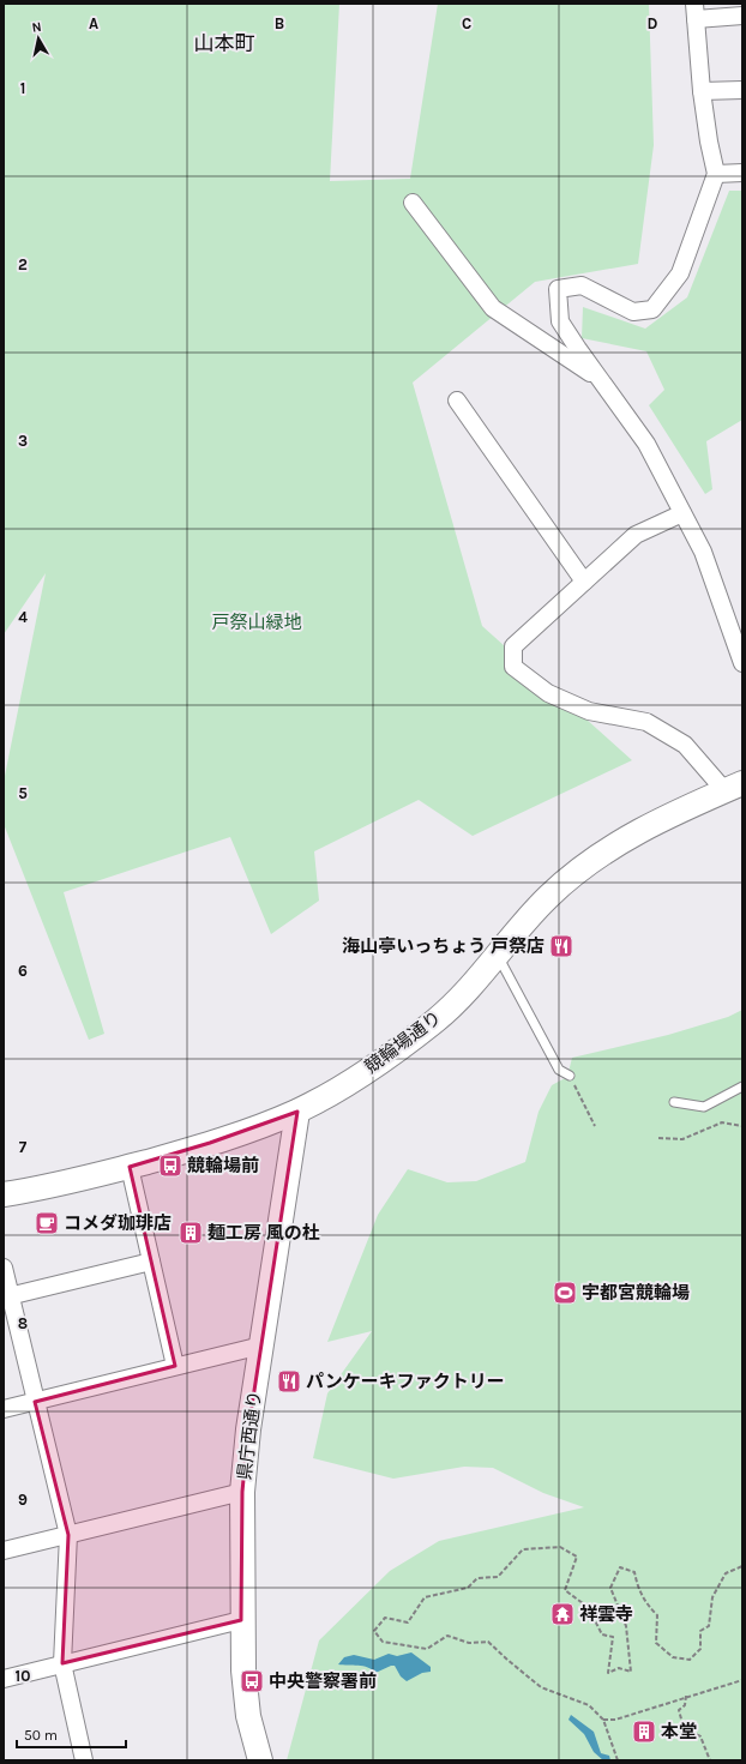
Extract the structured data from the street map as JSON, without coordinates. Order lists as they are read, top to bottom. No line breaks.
{"streets":{"street":["競輪場通り","県庁西通り"]},"crossings":[["競輪場通り","県庁西通り"]],"districts":["山本町"],"parks":["戸祭山緑地"],"places":{"restaurant":["海山亭いっちょう 戸祭店","パンケーキファクトリー"],"bus stop":["競輪場前","中央警察署前"],"cafe":["コメダ珈琲店"],"building":["麺工房 風の杜","本堂"],"sports":["宇都宮競輪場"],"temple":["祥雲寺"]},"scale_bar":"50 m","north":"top","grid":{"columns":["A","B","C","D"],"rows":["1","2","3","4","5","6","7","8","9","10"]}}
